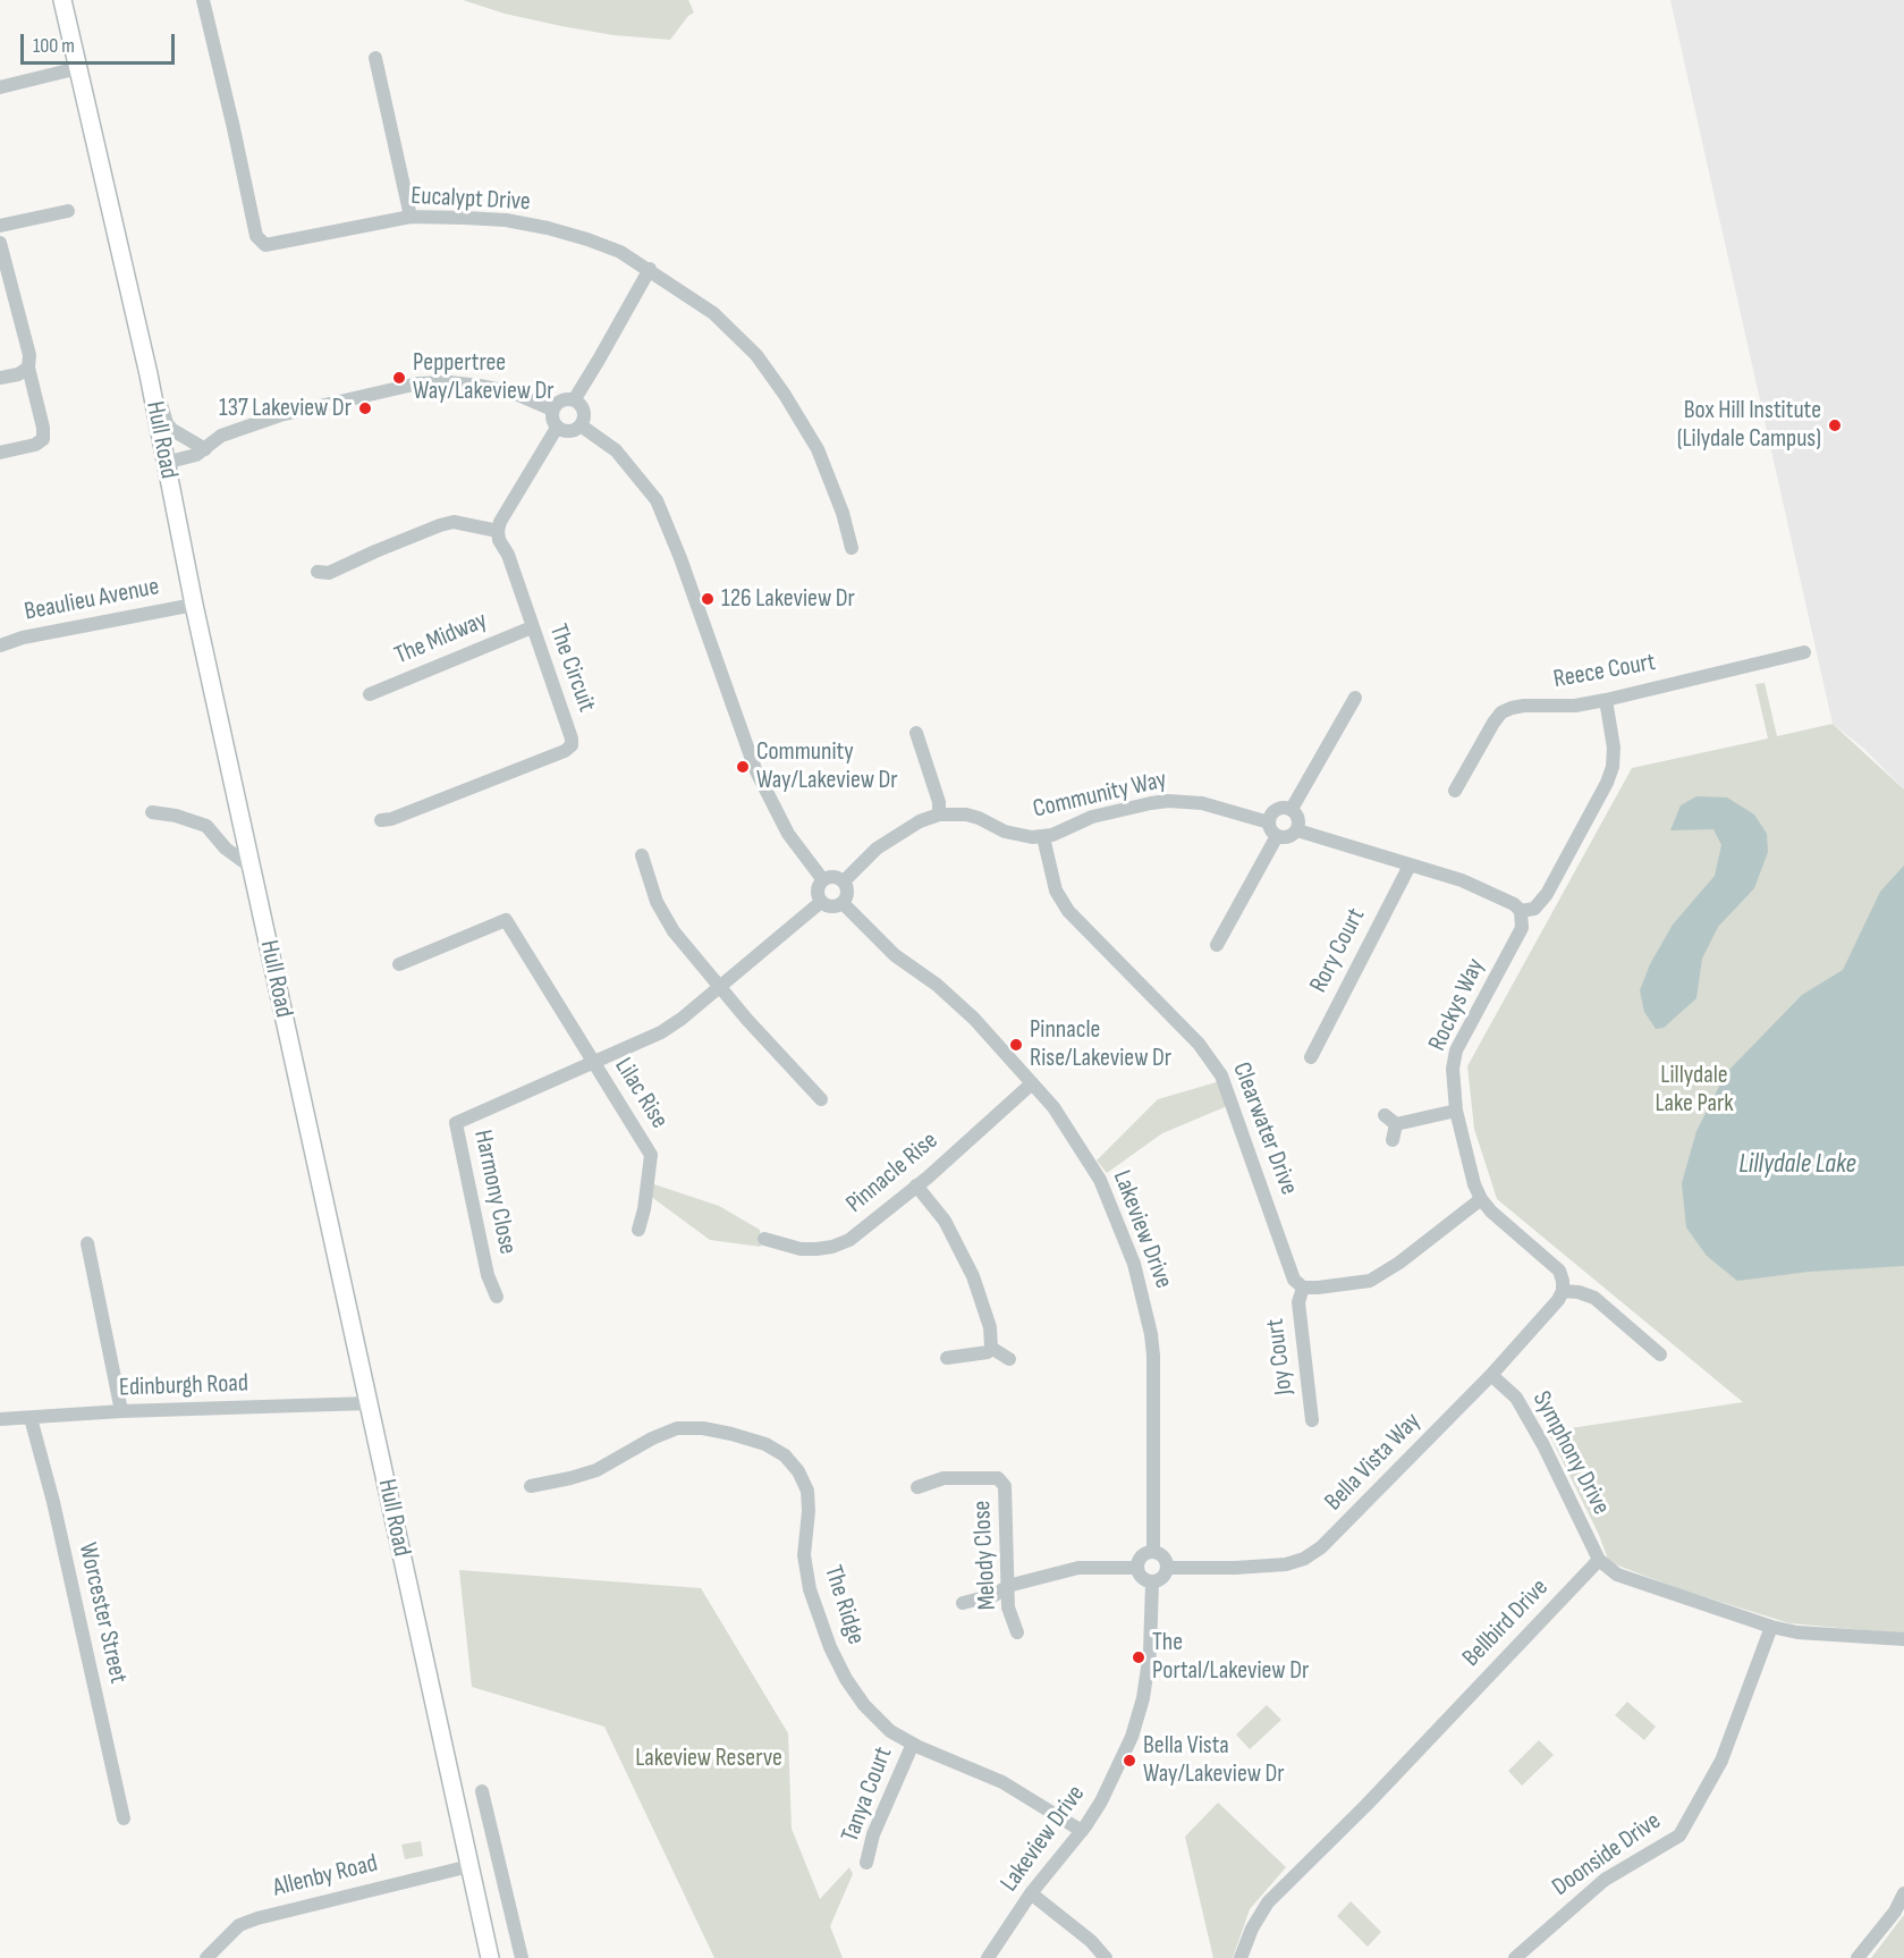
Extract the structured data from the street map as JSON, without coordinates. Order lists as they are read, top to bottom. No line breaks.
{"streets":{"main road":["Hull Road"],"street":["Eucalypt Drive","Beaulieu Avenue","The Midway","The Circuit","Reece Court","Community Way","Rory Court","Rockys Way","Lilac Rise","Clearwater Drive","Pinnacle Rise","Harmony Close","Lakeview Drive","Joy Court","Edinburgh Road","Symphony Drive","Bella Vista Way","Melody Close","The Ridge","Worcester Street","Bellbird Drive","Tanya Court","Doonside Drive","Allenby Road"]},"crossings":[["Hull Road","Beaulieu Avenue"],["Hull Road","Edinburgh Road"],["Hull Road","Allenby Road"],["The Midway","The Circuit"],["Community Way","Clearwater Drive"],["Community Way","Lakeview Drive"],["Rockys Way","Bella Vista Way"],["Lilac Rise","Harmony Close"],["Clearwater Drive","Joy Court"],["Pinnacle Rise","Lakeview Drive"],["Lakeview Drive","Bella Vista Way"],["Lakeview Drive","The Ridge"],["Edinburgh Road","Worcester Street"],["Symphony Drive","Bella Vista Way"],["Symphony Drive","Bellbird Drive"],["The Ridge","Tanya Court"]],"water":["Lillydale Lake"],"parks":["Lillydale Lake Park","Lakeview Reserve"],"places":["Peppertree Way/Lakeview Dr","137 Lakeview Dr","Box Hill Institute (Lilydale Campus)","126 Lakeview Dr","Community Way/Lakeview Dr","Pinnacle Rise/Lakeview Dr","The Portal/Lakeview Dr","Bella Vista Way/Lakeview Dr"],"scale_bar":"100 m"}
